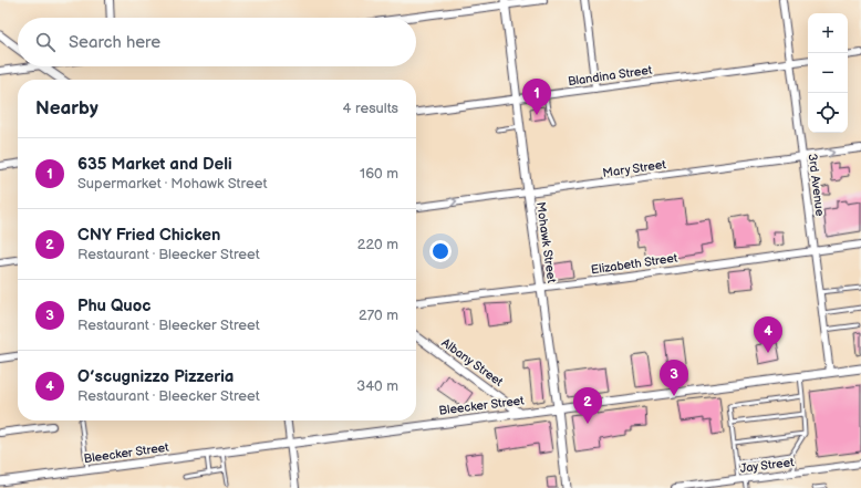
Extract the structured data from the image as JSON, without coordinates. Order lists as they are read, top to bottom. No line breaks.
{"streets":{"street":["Blandina Street","Mary Street","3rd Avenue","Mohawk Street","Elizabeth Street","Albany Street","Bleecker Street","Jay Street"]},"crossings":[["Blandina Street","3rd Avenue"],["Blandina Street","Mohawk Street"],["Mary Street","3rd Avenue"],["Mary Street","Mohawk Street"],["3rd Avenue","Elizabeth Street"],["3rd Avenue","Bleecker Street"],["Mohawk Street","Elizabeth Street"],["Mohawk Street","Bleecker Street"],["Albany Street","Bleecker Street"]],"one_way":["Mary Street"],"page":{"map_buttons":["+","−"],"search":"Search here","pins":["1","4","3","2"],"heading":["Nearby","4 results"],"list":[{"mark":"1","name":"635 Market and Deli","note":"Supermarket · Mohawk Street","value":"160 m"},{"mark":"2","name":"CNY Fried Chicken","note":"Restaurant · Bleecker Street","value":"220 m"},{"mark":"3","name":"Phu Quoc","note":"Restaurant · Bleecker Street","value":"270 m"},{"mark":"4","name":"O’scugnizzo Pizzeria","note":"Restaurant · Bleecker Street","value":"340 m"}]}}
